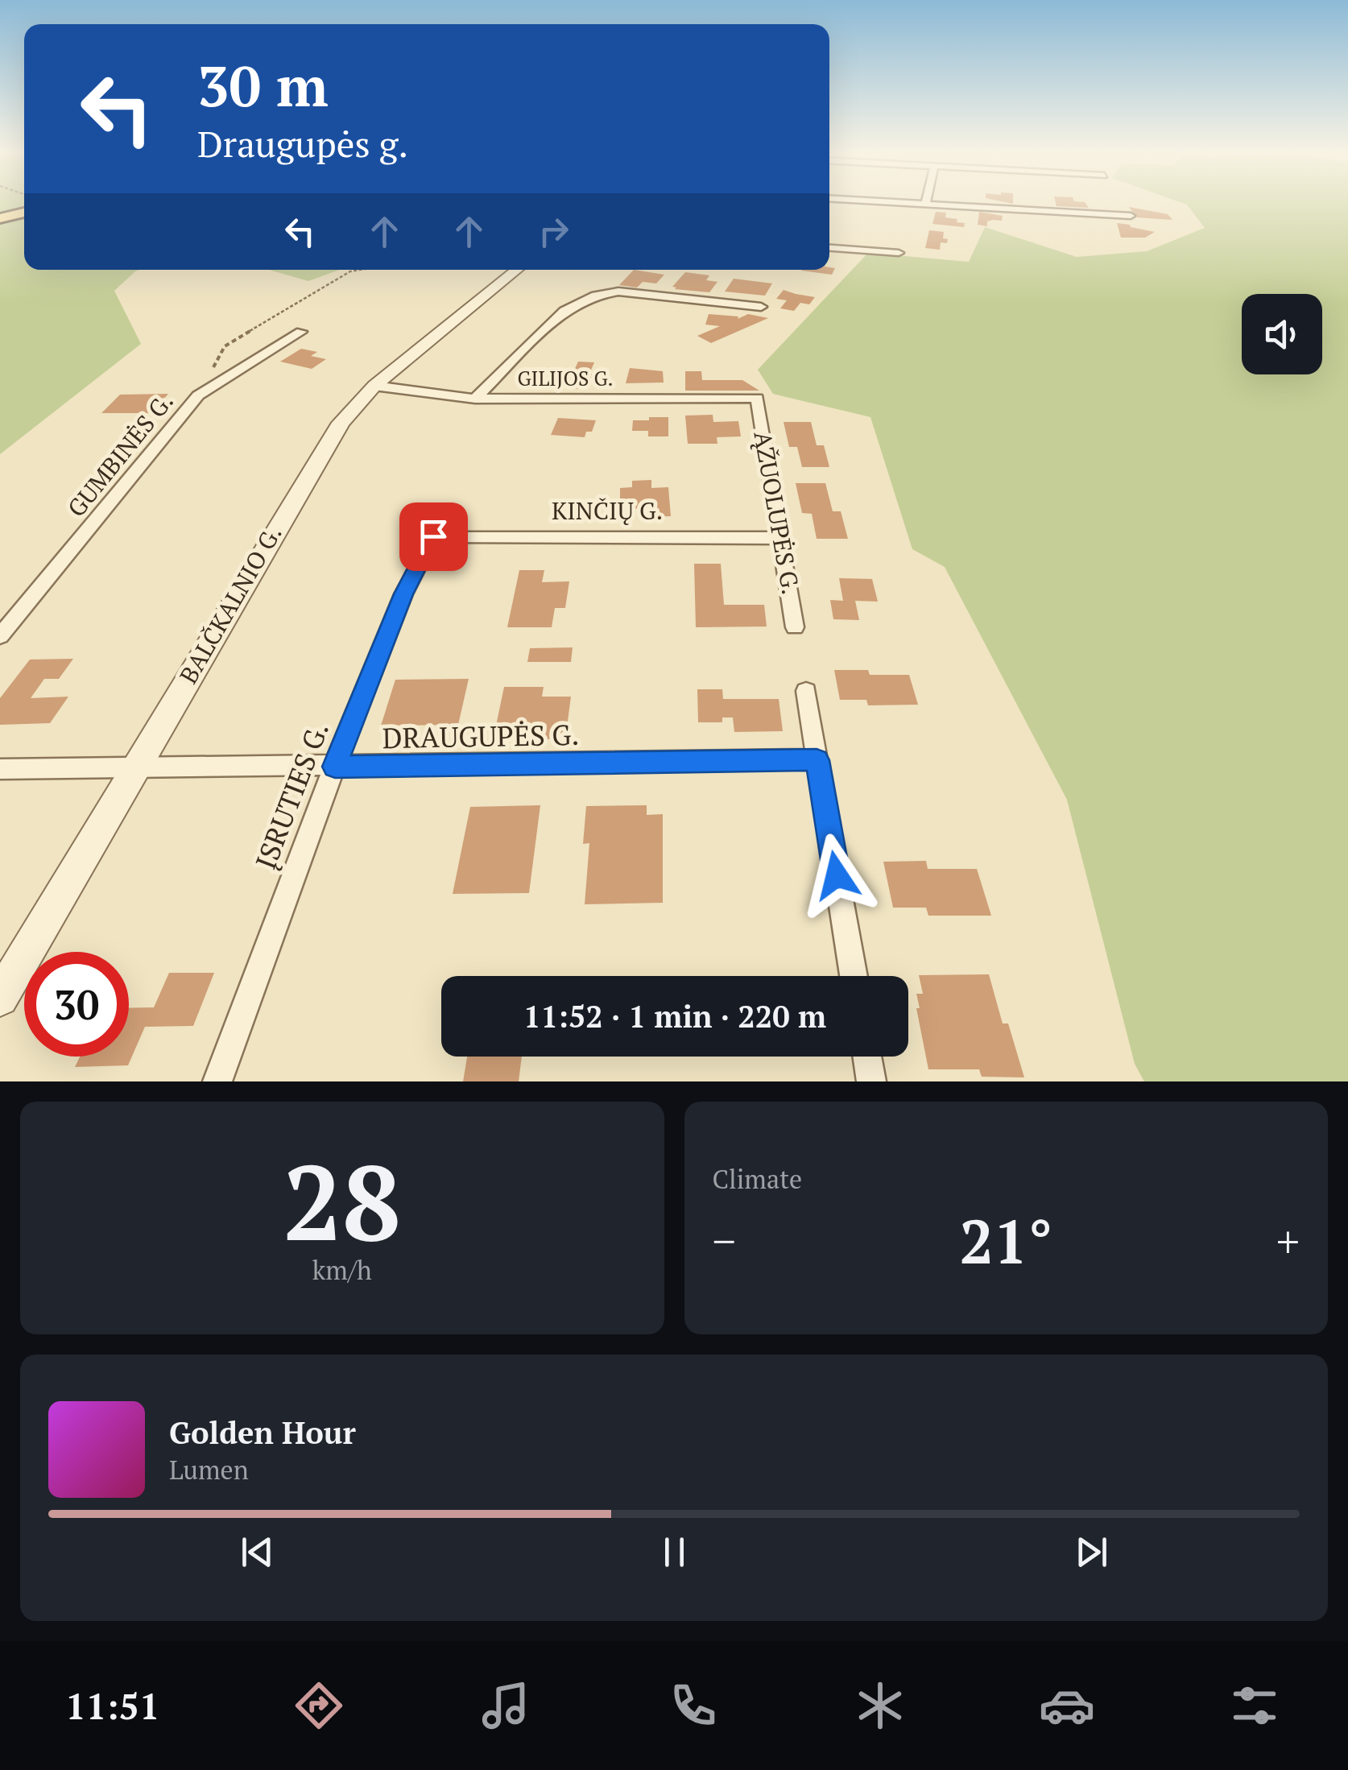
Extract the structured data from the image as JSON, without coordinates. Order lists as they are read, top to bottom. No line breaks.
{"streets":{"street":["GILIJOS G.","GUMBINĖS G.","KINČIŲ G.","ĄŽUOLUPĖS G.","BALČKALNIO G.","DRAUGUPĖS G.","ĮSRUTIES G."]},"crossings":[["GILIJOS G.","ĄŽUOLUPĖS G."],["GILIJOS G.","BALČKALNIO G."],["KINČIŲ G.","ĄŽUOLUPĖS G."],["KINČIŲ G.","ĮSRUTIES G."],["BALČKALNIO G.","DRAUGUPĖS G."],["DRAUGUPĖS G.","ĮSRUTIES G."]],"page":{"turn":["30 m","Draugupės g."],"limit":"30","trip":"11:52 · 1 min · 220 m","tile":[["28","km/h"],"Climate"],"heat":["−","21°","+"],"song":["Golden Hour","Lumen"],"tabs":"11:51"}}
